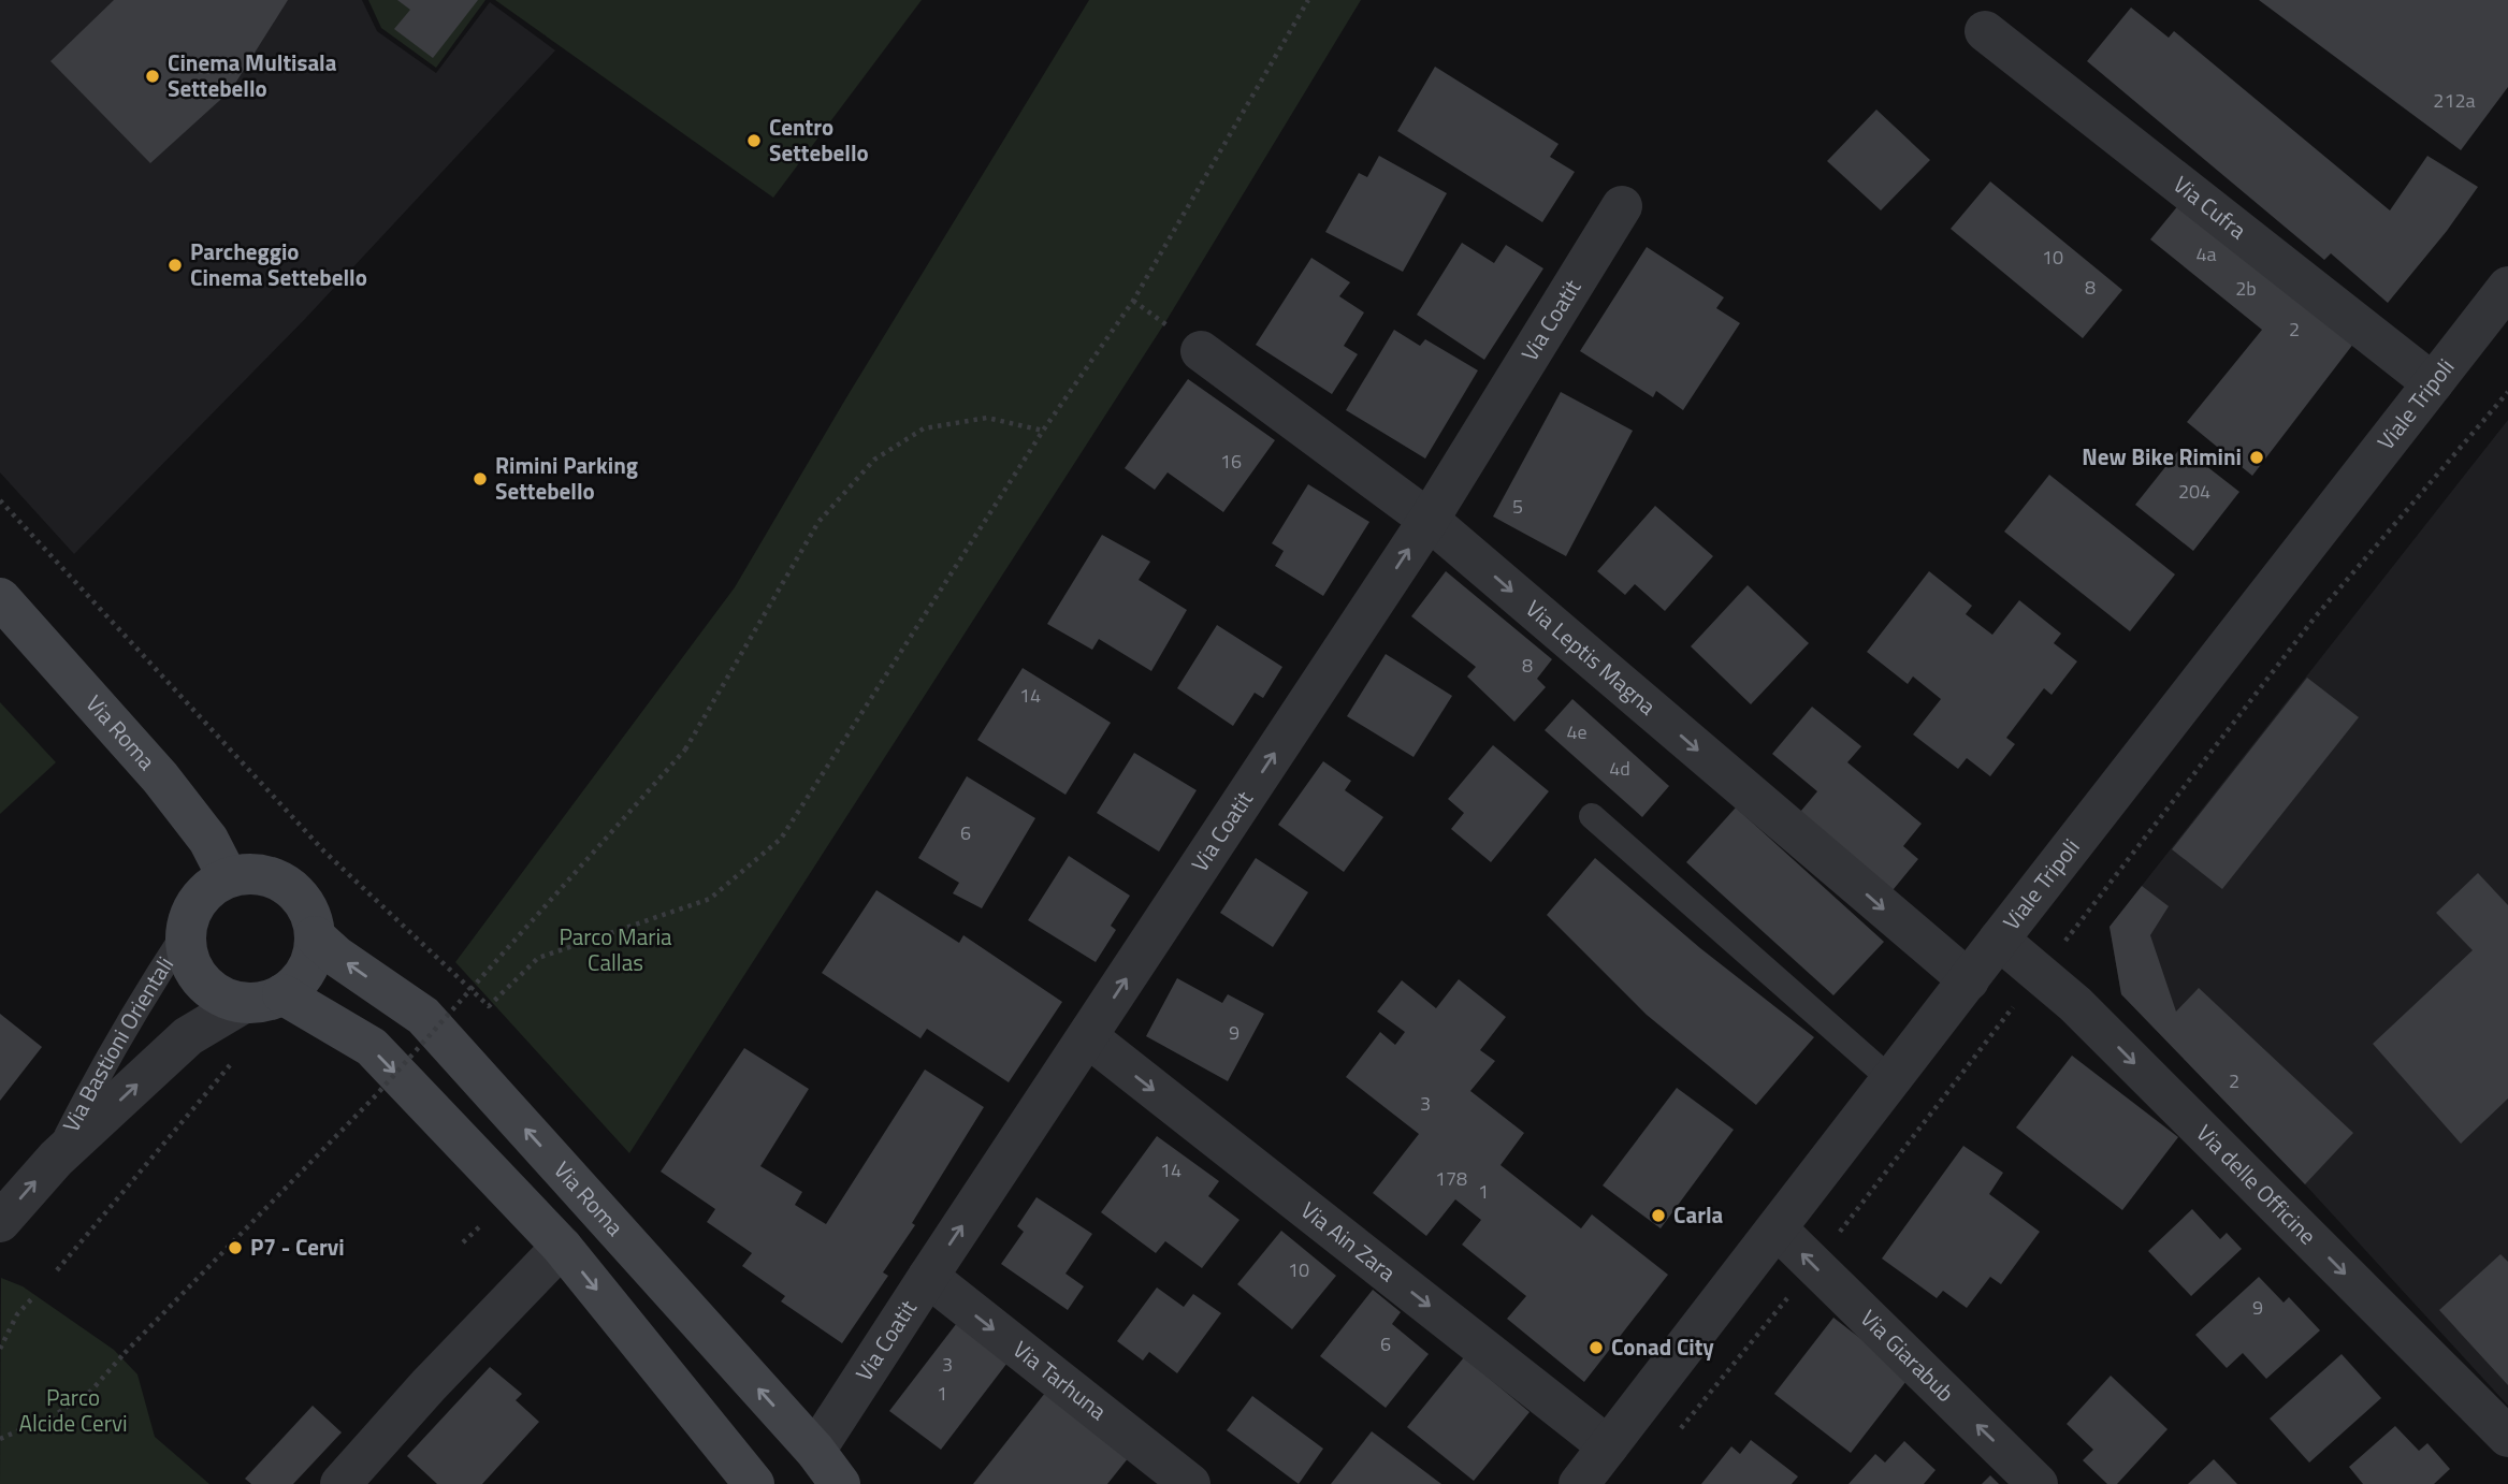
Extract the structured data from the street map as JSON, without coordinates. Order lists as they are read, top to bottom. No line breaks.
{"streets":{"main road":["Via Roma"],"street":["Via Cufra","Via Coatit","Viale Tripoli","Via Leptis Magna","Via Bastioni Orientali","Via delle Officine","Via Ain Zara","Via Giarabub","Via Tarhuna"]},"crossings":[["Via Cufra","Viale Tripoli"],["Via Coatit","Via Leptis Magna"],["Via Coatit","Via Roma"],["Via Coatit","Via Ain Zara"],["Via Coatit","Via Tarhuna"],["Viale Tripoli","Via Leptis Magna"],["Viale Tripoli","Via delle Officine"],["Viale Tripoli","Via Ain Zara"],["Viale Tripoli","Via Giarabub"],["Via Roma","Via Bastioni Orientali"]],"one_way":["Via Coatit","Via Leptis Magna","Via delle Officine","Via Ain Zara","Via Giarabub","Via Tarhuna"],"parks":["Parco Maria Callas","Parco Alcide Cervi"],"places":["Cinema Multisala Settebello","Centro Settebello","Parcheggio Cinema Settebello","New Bike Rimini","Rimini Parking Settebello","Carla","P7 - Cervi","Conad City"],"house_numbers":["212a","4a","10","8","2b","2","16","204","5","8","14","4e","4d","6","9","2","3","14","178","1","10","9","6","3","1"]}
